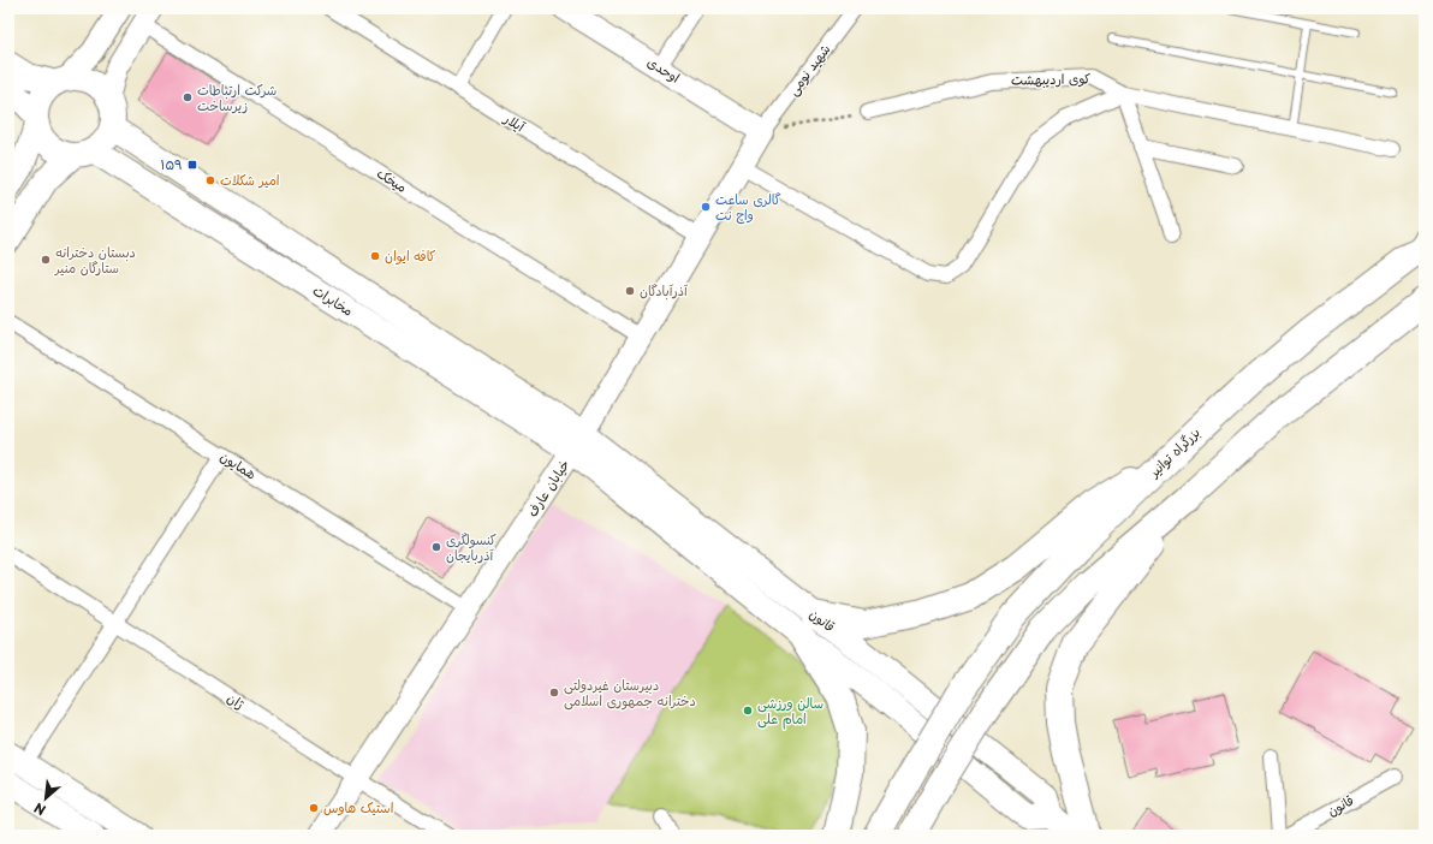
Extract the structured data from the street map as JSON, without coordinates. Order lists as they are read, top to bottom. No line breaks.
{"streets":{"highway":["بزرگراه توانیر"],"main road":["مخابرات","قانون"],"street":["اوحدی","شهید نومی","کوی اردیبهشت","آیلار","میخک","همایون","خیابان عارف","ژان"]},"crossings":[["اوحدی","شهید نومی"],["اوحدی","خیابان عارف"],["شهید نومی","خیابان عارف"],["آیلار","خیابان عارف"],["میخک","خیابان عارف"],["مخابرات","خیابان عارف"],["مخابرات","قانون"],["همایون","خیابان عارف"],["خیابان عارف","قانون"],["خیابان عارف","ژان"]],"places":{"other":["شرکت ارتباطات زیرساخت","امیر شکلات","گالری ساعت واچ نت","کافه ایوان","دبستان دخترانه ستارگان منیر","آذرآبادگان","کنسولگری آذربایجان","دبیرستان غیردولتی دخترانه جمهوری اسلامی","سالن ورزشی امام علی","استیک هاوس"],"transit":["۱۵۹"]},"north":"bottom left"}
